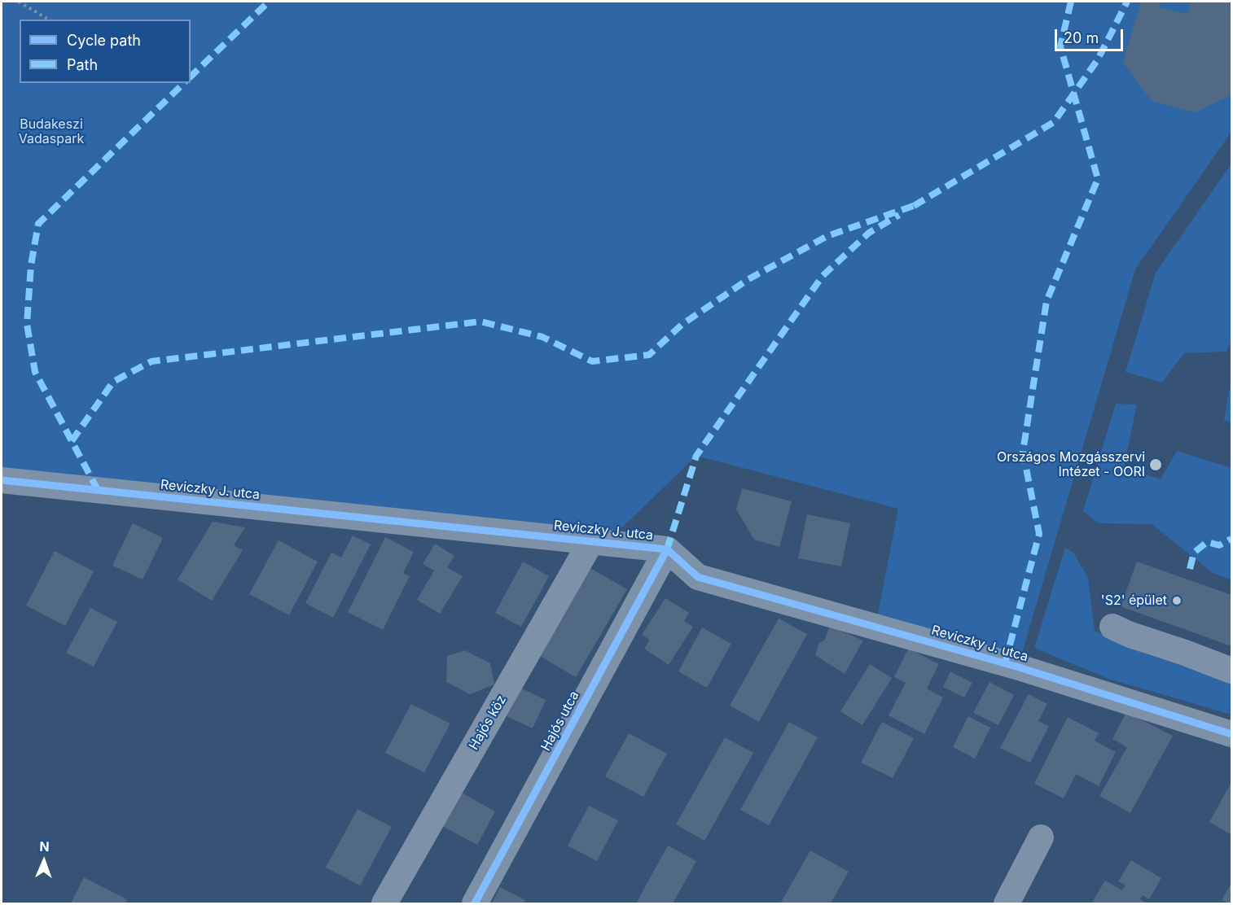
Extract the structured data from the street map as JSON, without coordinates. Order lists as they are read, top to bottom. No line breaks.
{"streets":{"street":["Reviczky J. utca","Hajós utca","Hajós köz"]},"crossings":[["Reviczky J. utca","Hajós utca"],["Reviczky J. utca","Hajós köz"]],"parks":["Budakeszi Vadaspark"],"places":["Országos Mozgásszervi Intézet - OORI","'S2' épület"],"legend":["Cycle path","Path"],"scale_bar":"20 m","north":"top"}
